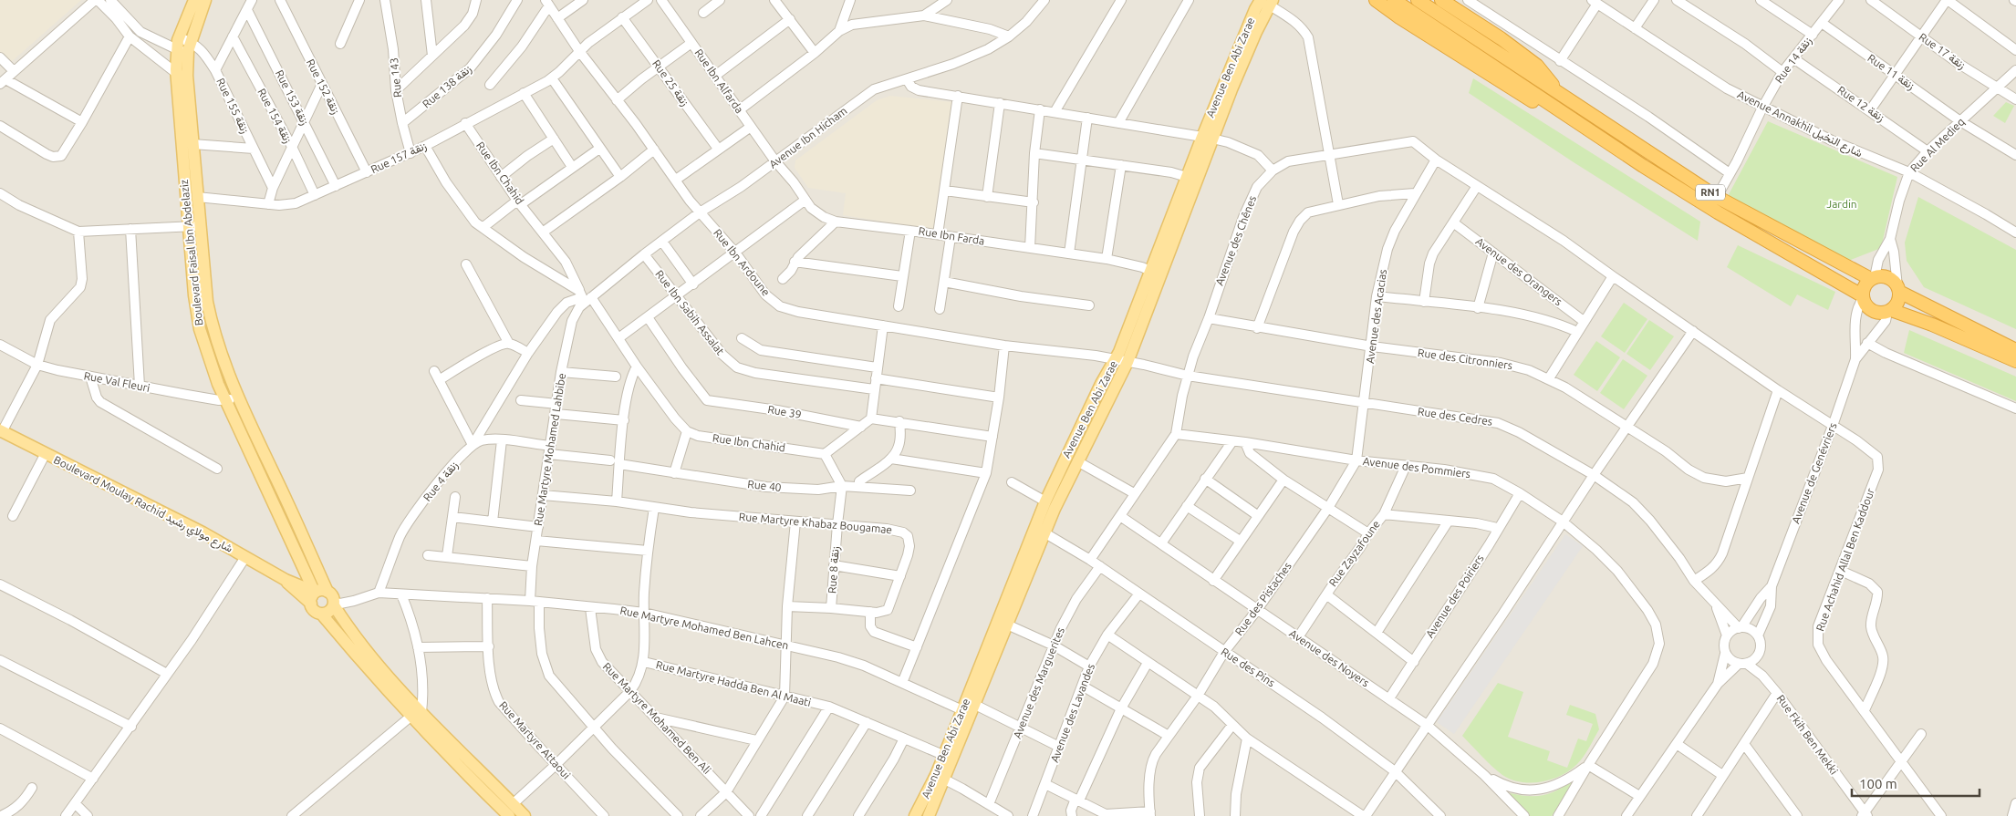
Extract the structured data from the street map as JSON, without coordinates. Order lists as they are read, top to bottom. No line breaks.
{"streets":{"highway":["RN1"],"main road":["Avenue Ben Abi Zarae","Boulevard Faisal Ibn Abdelaziz","Boulevard Moulay Rachid شارع مولاي رشيد"],"street":["Rue 17 زنقة","Rue 14 زنقة","Rue 11 زنقة","Rue 143","Rue Ibn Alfarda","Rue 25 زنقة","Rue 152 زنقة","Rue 138 زنقة","Rue 153 زنقة","Rue 12 زنقة","Rue 155 زنقة","Rue 154 زنقة","Avenue Annakhil شارع النخيل","Avenue Ibn Hicham","Rue Al Medieq","Rue 157 زنقة","Rue Ibn Chahid","Rue Ibn Farda","Avenue des Chênes","Rue Ibn Ardoune","Avenue des Orangers","Rue Ibn Sabih Assalat","Avenue des Acacias","Rue des Citronniers","Rue Val Fleuri","Rue 39","Rue des Cedres","Rue Martyre Mohamed Lahbibe","Avenue des Pommiers","Avenue de Genévriers","Rue 4 زنقة","Rue 40","Rue Martyre Khabaz Bougamae","Rue Zayzafoune","Rue Achahid Allal Ben Kaddour","Rue 8 زنقة","Avenue des Poiriers","Rue des Pistaches","Rue Martyre Mohamed Ben Lahcen","Avenue des Noyers","Rue des Pins","Avenue des Marguerites","Rue Martyre Hadda Ben Al Maati","Avenue des Lavandes","Rue Martyre Mohamed Ben Ali","Rue Fkih Ben Mekki","Rue Martyre Attaoui"]},"crossings":[["Rue 17 زنقة","Rue Al Medieq"],["Rue 14 زنقة","Rue 11 زنقة"],["Rue 14 زنقة","Rue 12 زنقة"],["Rue 14 زنقة","Avenue Annakhil شارع النخيل"],["Rue 14 زنقة","RN1"],["Avenue Ben Abi Zarae","Rue Ibn Farda"],["Avenue Ben Abi Zarae","Rue Ibn Ardoune"],["Avenue Ben Abi Zarae","Rue des Cedres"],["Avenue Ben Abi Zarae","Rue Martyre Mohamed Ben Lahcen"],["Avenue Ben Abi Zarae","Rue des Pins"],["Avenue Ben Abi Zarae","Rue Martyre Hadda Ben Al Maati"],["Rue 11 زنقة","Rue Al Medieq"],["Rue 143","Rue 138 زنقة"],["Rue 143","Rue 157 زنقة"],["Rue Ibn Alfarda","Avenue Ibn Hicham"],["Rue Ibn Alfarda","Rue Ibn Farda"],["Rue 25 زنقة","Rue 157 زنقة"],["Rue 152 زنقة","Rue 157 زنقة"],["Rue 153 زنقة","Rue 157 زنقة"],["Rue 12 زنقة","Rue Al Medieq"],["Rue 155 زنقة","Boulevard Faisal Ibn Abdelaziz"],["Rue 154 زنقة","Rue 157 زنقة"],["Avenue Annakhil شارع النخيل","Rue Al Medieq"],["Avenue Ibn Hicham","Rue Ibn Chahid"],["Avenue Ibn Hicham","Rue Ibn Farda"],["Avenue Ibn Hicham","Rue Ibn Ardoune"],["Avenue Ibn Hicham","Rue Ibn Sabih Assalat"],["Avenue Ibn Hicham","Rue Martyre Mohamed Lahbibe"],["Avenue Ibn Hicham","Rue 4 زنقة"],["Rue Al Medieq","RN1"],["Rue Al Medieq","Avenue de Genévriers"],["Rue 157 زنقة","Rue Ibn Chahid"],["Rue 157 زنقة","Boulevard Faisal Ibn Abdelaziz"],["Rue 157 زنقة","Rue Ibn Ardoune"],["Rue Ibn Chahid","Rue Martyre Mohamed Lahbibe"],["Rue Ibn Chahid","Rue 4 زنقة"],["RN1","Avenue de Genévriers"],["Avenue des Chênes","Rue des Citronniers"],["Avenue des Chênes","Rue des Cedres"],["Avenue des Chênes","Avenue des Pommiers"],["Avenue des Chênes","Rue Achahid Allal Ben Kaddour"],["Boulevard Faisal Ibn Abdelaziz","Rue Val Fleuri"],["Boulevard Faisal Ibn Abdelaziz","Boulevard Moulay Rachid شارع مولاي رشيد"],["Rue Ibn Ardoune","Rue des Cedres"],["Avenue des Acacias","Rue des Citronniers"],["Avenue des Acacias","Rue des Cedres"],["Avenue des Acacias","Rue Achahid Allal Ben Kaddour"],["Avenue des Acacias","Rue des Pistaches"],["Rue des Cedres","Avenue de Genévriers"],["Rue des Cedres","Rue des Pistaches"],["Rue des Cedres","Rue Fkih Ben Mekki"],["Rue Martyre Mohamed Lahbibe","Rue 4 زنقة"],["Rue Martyre Mohamed Lahbibe","Rue 40"],["Rue Martyre Mohamed Lahbibe","Rue Martyre Khabaz Bougamae"],["Rue Martyre Mohamed Lahbibe","Rue Martyre Mohamed Ben Lahcen"],["Rue Martyre Mohamed Lahbibe","Rue Martyre Hadda Ben Al Maati"],["Avenue des Pommiers","Rue Zayzafoune"],["Avenue des Pommiers","Avenue des Poiriers"],["Avenue des Pommiers","Rue des Pistaches"],["Avenue de Genévriers","Rue Achahid Allal Ben Kaddour"],["Avenue de Genévriers","Rue Fkih Ben Mekki"],["Rue 4 زنقة","Rue Martyre Mohamed Ben Lahcen"],["Rue 40","Rue 8 زنقة"],["Rue Martyre Khabaz Bougamae","Rue 8 زنقة"],["Rue Zayzafoune","Avenue des Noyers"],["Avenue des Poiriers","Avenue des Noyers"],["Rue des Pistaches","Avenue des Noyers"],["Rue des Pistaches","Rue des Pins"],["Rue Martyre Mohamed Ben Lahcen","Rue Martyre Mohamed Ben Ali"],["Rue Martyre Mohamed Ben Lahcen","Rue Martyre Attaoui"],["Rue des Pins","Avenue des Marguerites"],["Rue des Pins","Avenue des Lavandes"],["Rue Martyre Hadda Ben Al Maati","Rue Martyre Mohamed Ben Ali"],["Rue Martyre Hadda Ben Al Maati","Rue Martyre Attaoui"]],"parks":["Jardin"],"scale_bar":"100 m"}
